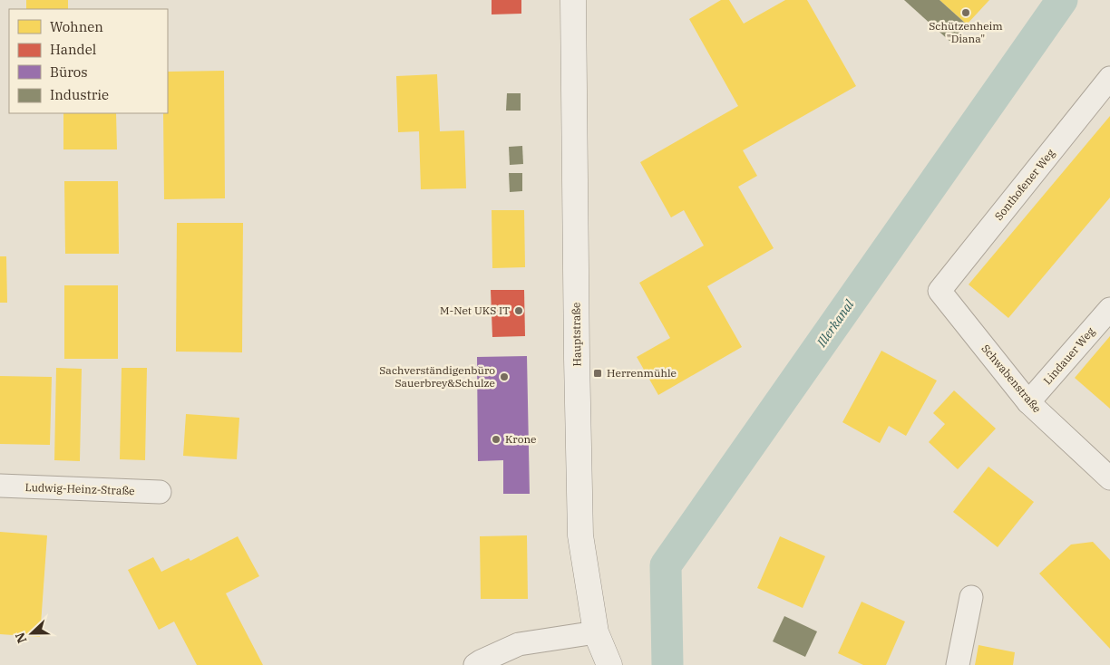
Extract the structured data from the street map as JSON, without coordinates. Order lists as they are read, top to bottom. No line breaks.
{"streets":{"main road":["Hauptstraße"],"street":["Sonthofener Weg","Lindauer Weg","Schwabenstraße","Ludwig-Heinz-Straße"]},"crossings":[["Sonthofener Weg","Schwabenstraße"],["Lindauer Weg","Schwabenstraße"]],"water":["Illerkanal"],"places":{"other":["Schützenheim \"Diana\"","M-Net UKS IT","Sachverständigenbüro Sauerbrey&Schulze","Krone"],"transit":["Herrenmühle"]},"legend":["Wohnen","Handel","Büros","Industrie"],"north":"left"}
